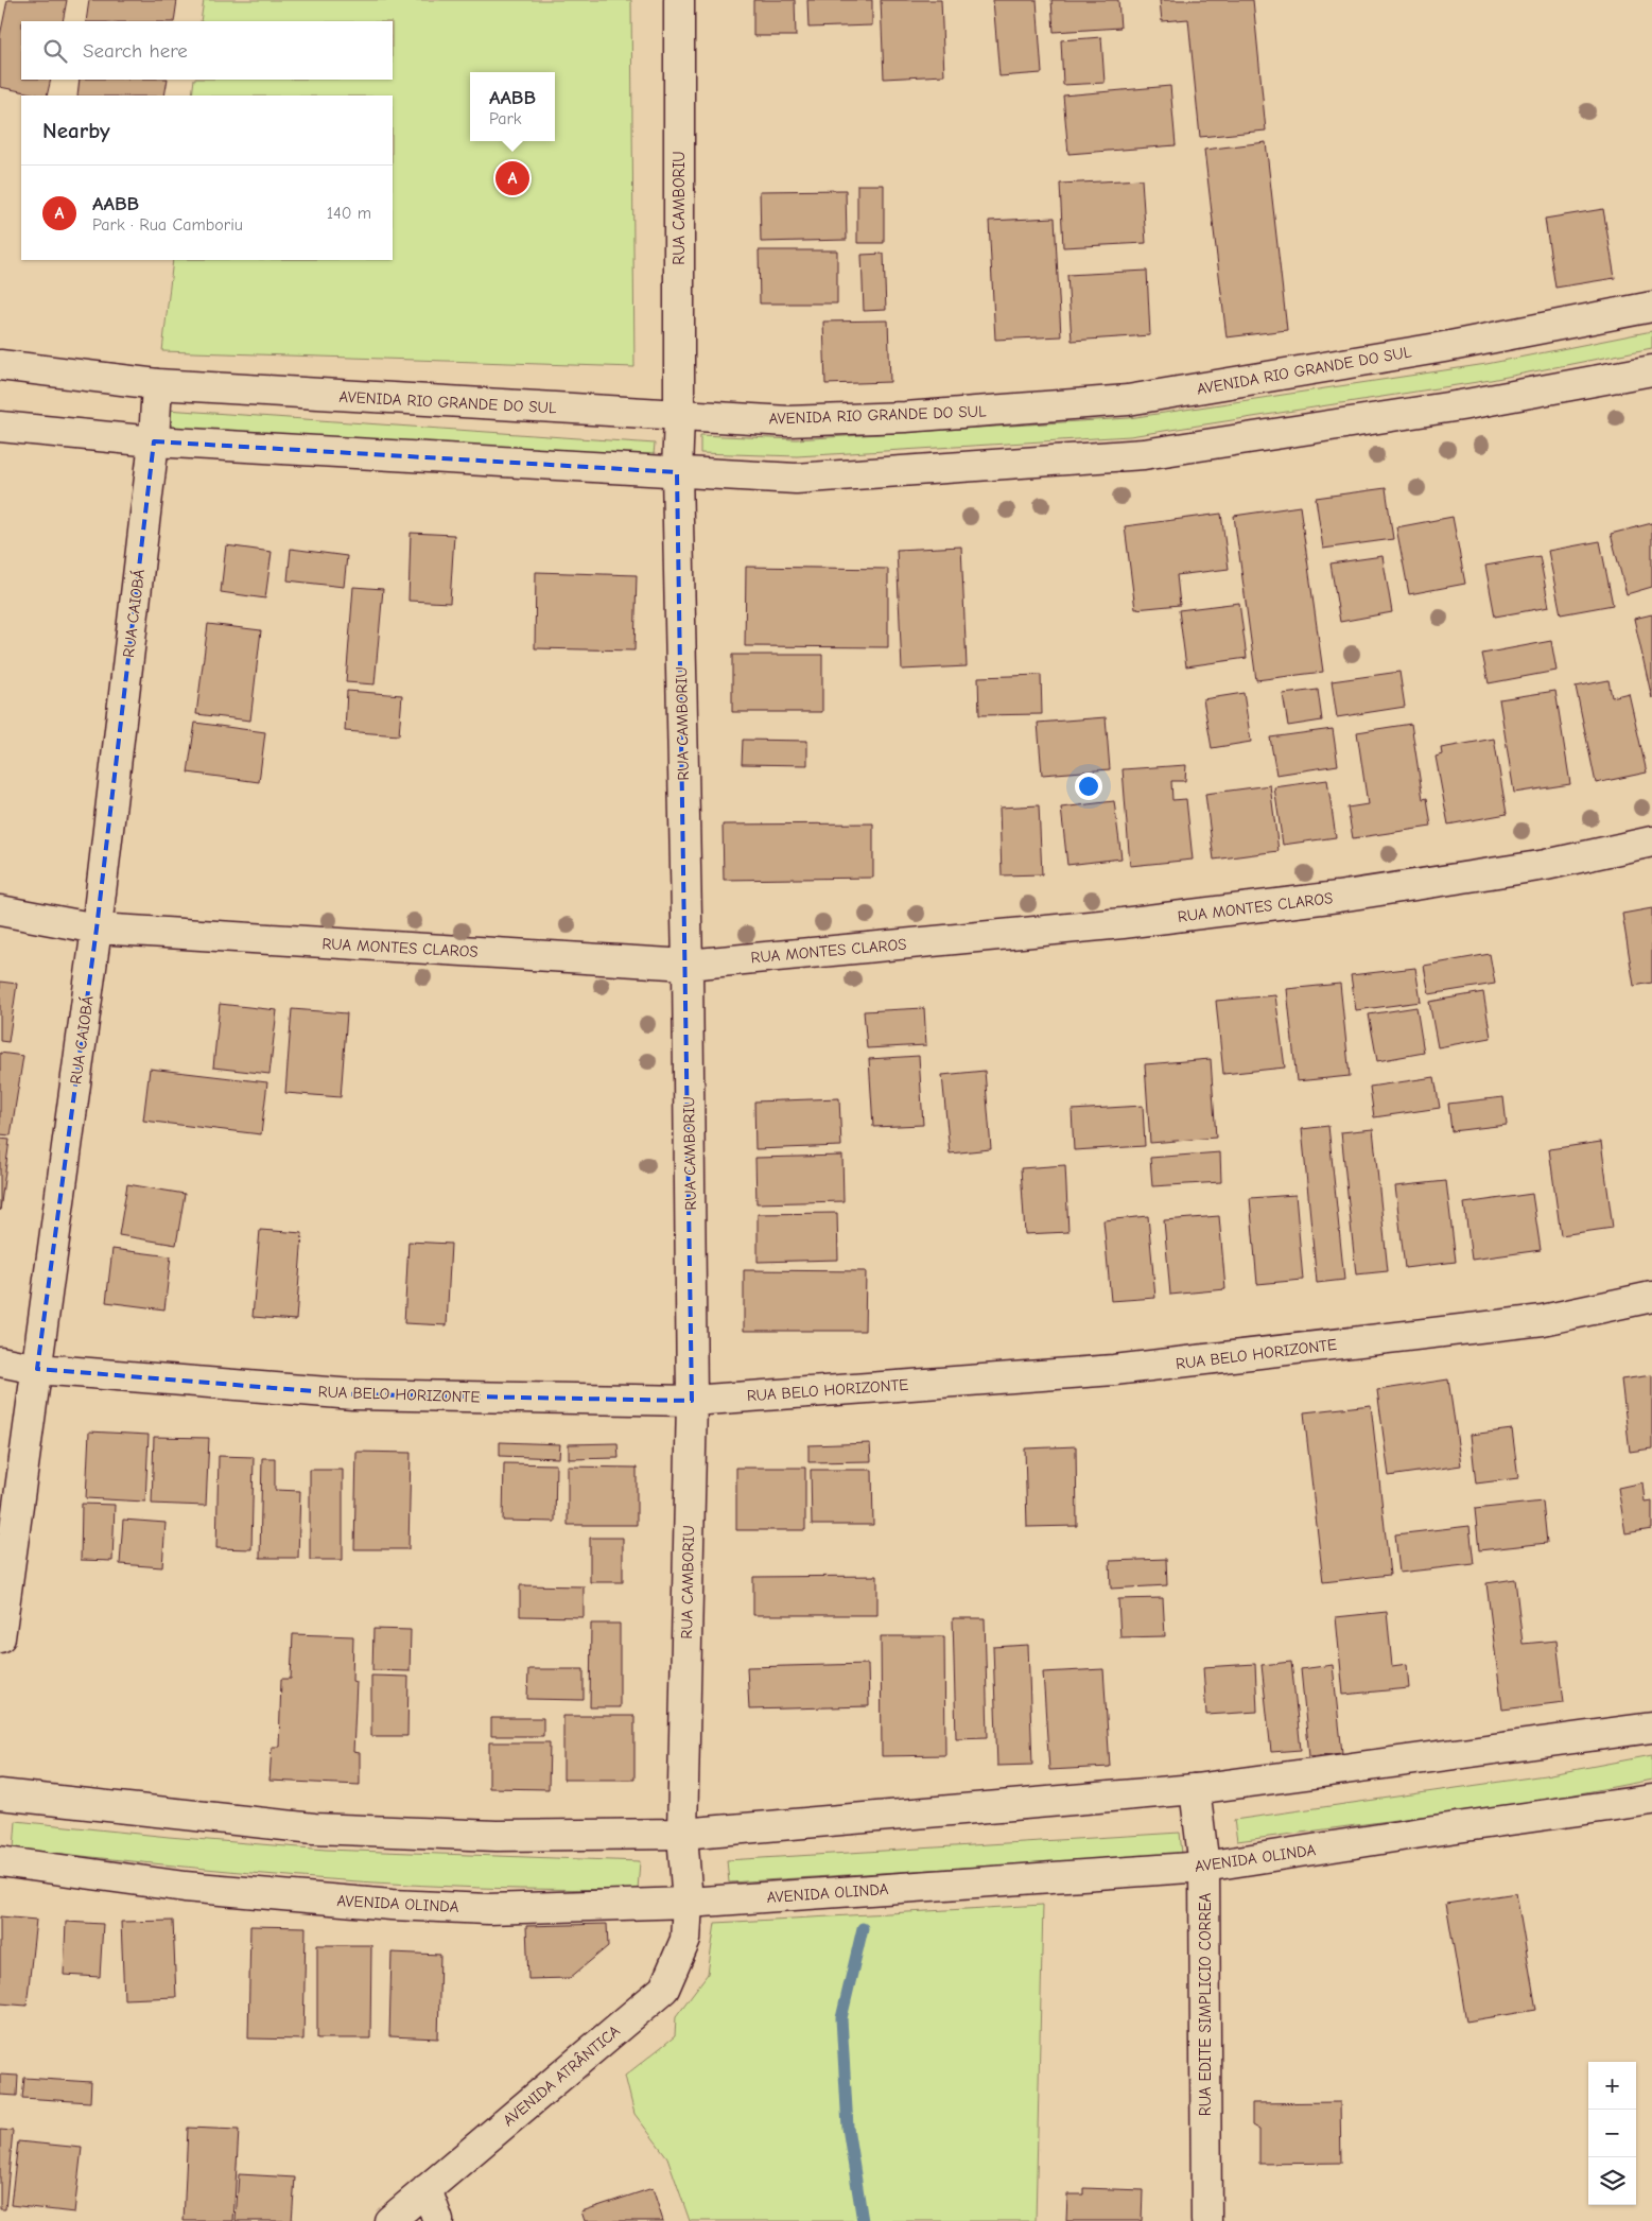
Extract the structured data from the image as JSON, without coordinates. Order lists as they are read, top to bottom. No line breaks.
{"streets":{"street":["RUA CAMBORIU","AVENIDA RIO GRANDE DO SUL","RUA CAIOBÁ","RUA MONTES CLAROS","RUA BELO HORIZONTE","AVENIDA OLINDA","RUA EDITE SIMPLICIO CORREA","AVENIDA ATRÂNTICA"]},"crossings":[["RUA CAMBORIU","AVENIDA RIO GRANDE DO SUL"],["RUA CAMBORIU","RUA MONTES CLAROS"],["RUA CAMBORIU","RUA BELO HORIZONTE"],["RUA CAMBORIU","AVENIDA OLINDA"],["RUA CAMBORIU","AVENIDA ATRÂNTICA"],["AVENIDA RIO GRANDE DO SUL","RUA CAIOBÁ"],["RUA CAIOBÁ","RUA MONTES CLAROS"],["RUA CAIOBÁ","RUA BELO HORIZONTE"],["AVENIDA OLINDA","RUA EDITE SIMPLICIO CORREA"],["AVENIDA OLINDA","AVENIDA ATRÂNTICA"]],"page":{"search":"Search here","popup":["AABB","Park"],"heading":"Nearby","pins":"A","list":[{"mark":"A","name":"AABB","note":"Park · Rua Camboriu","value":"140 m"}],"map_buttons":["+","−"]}}
